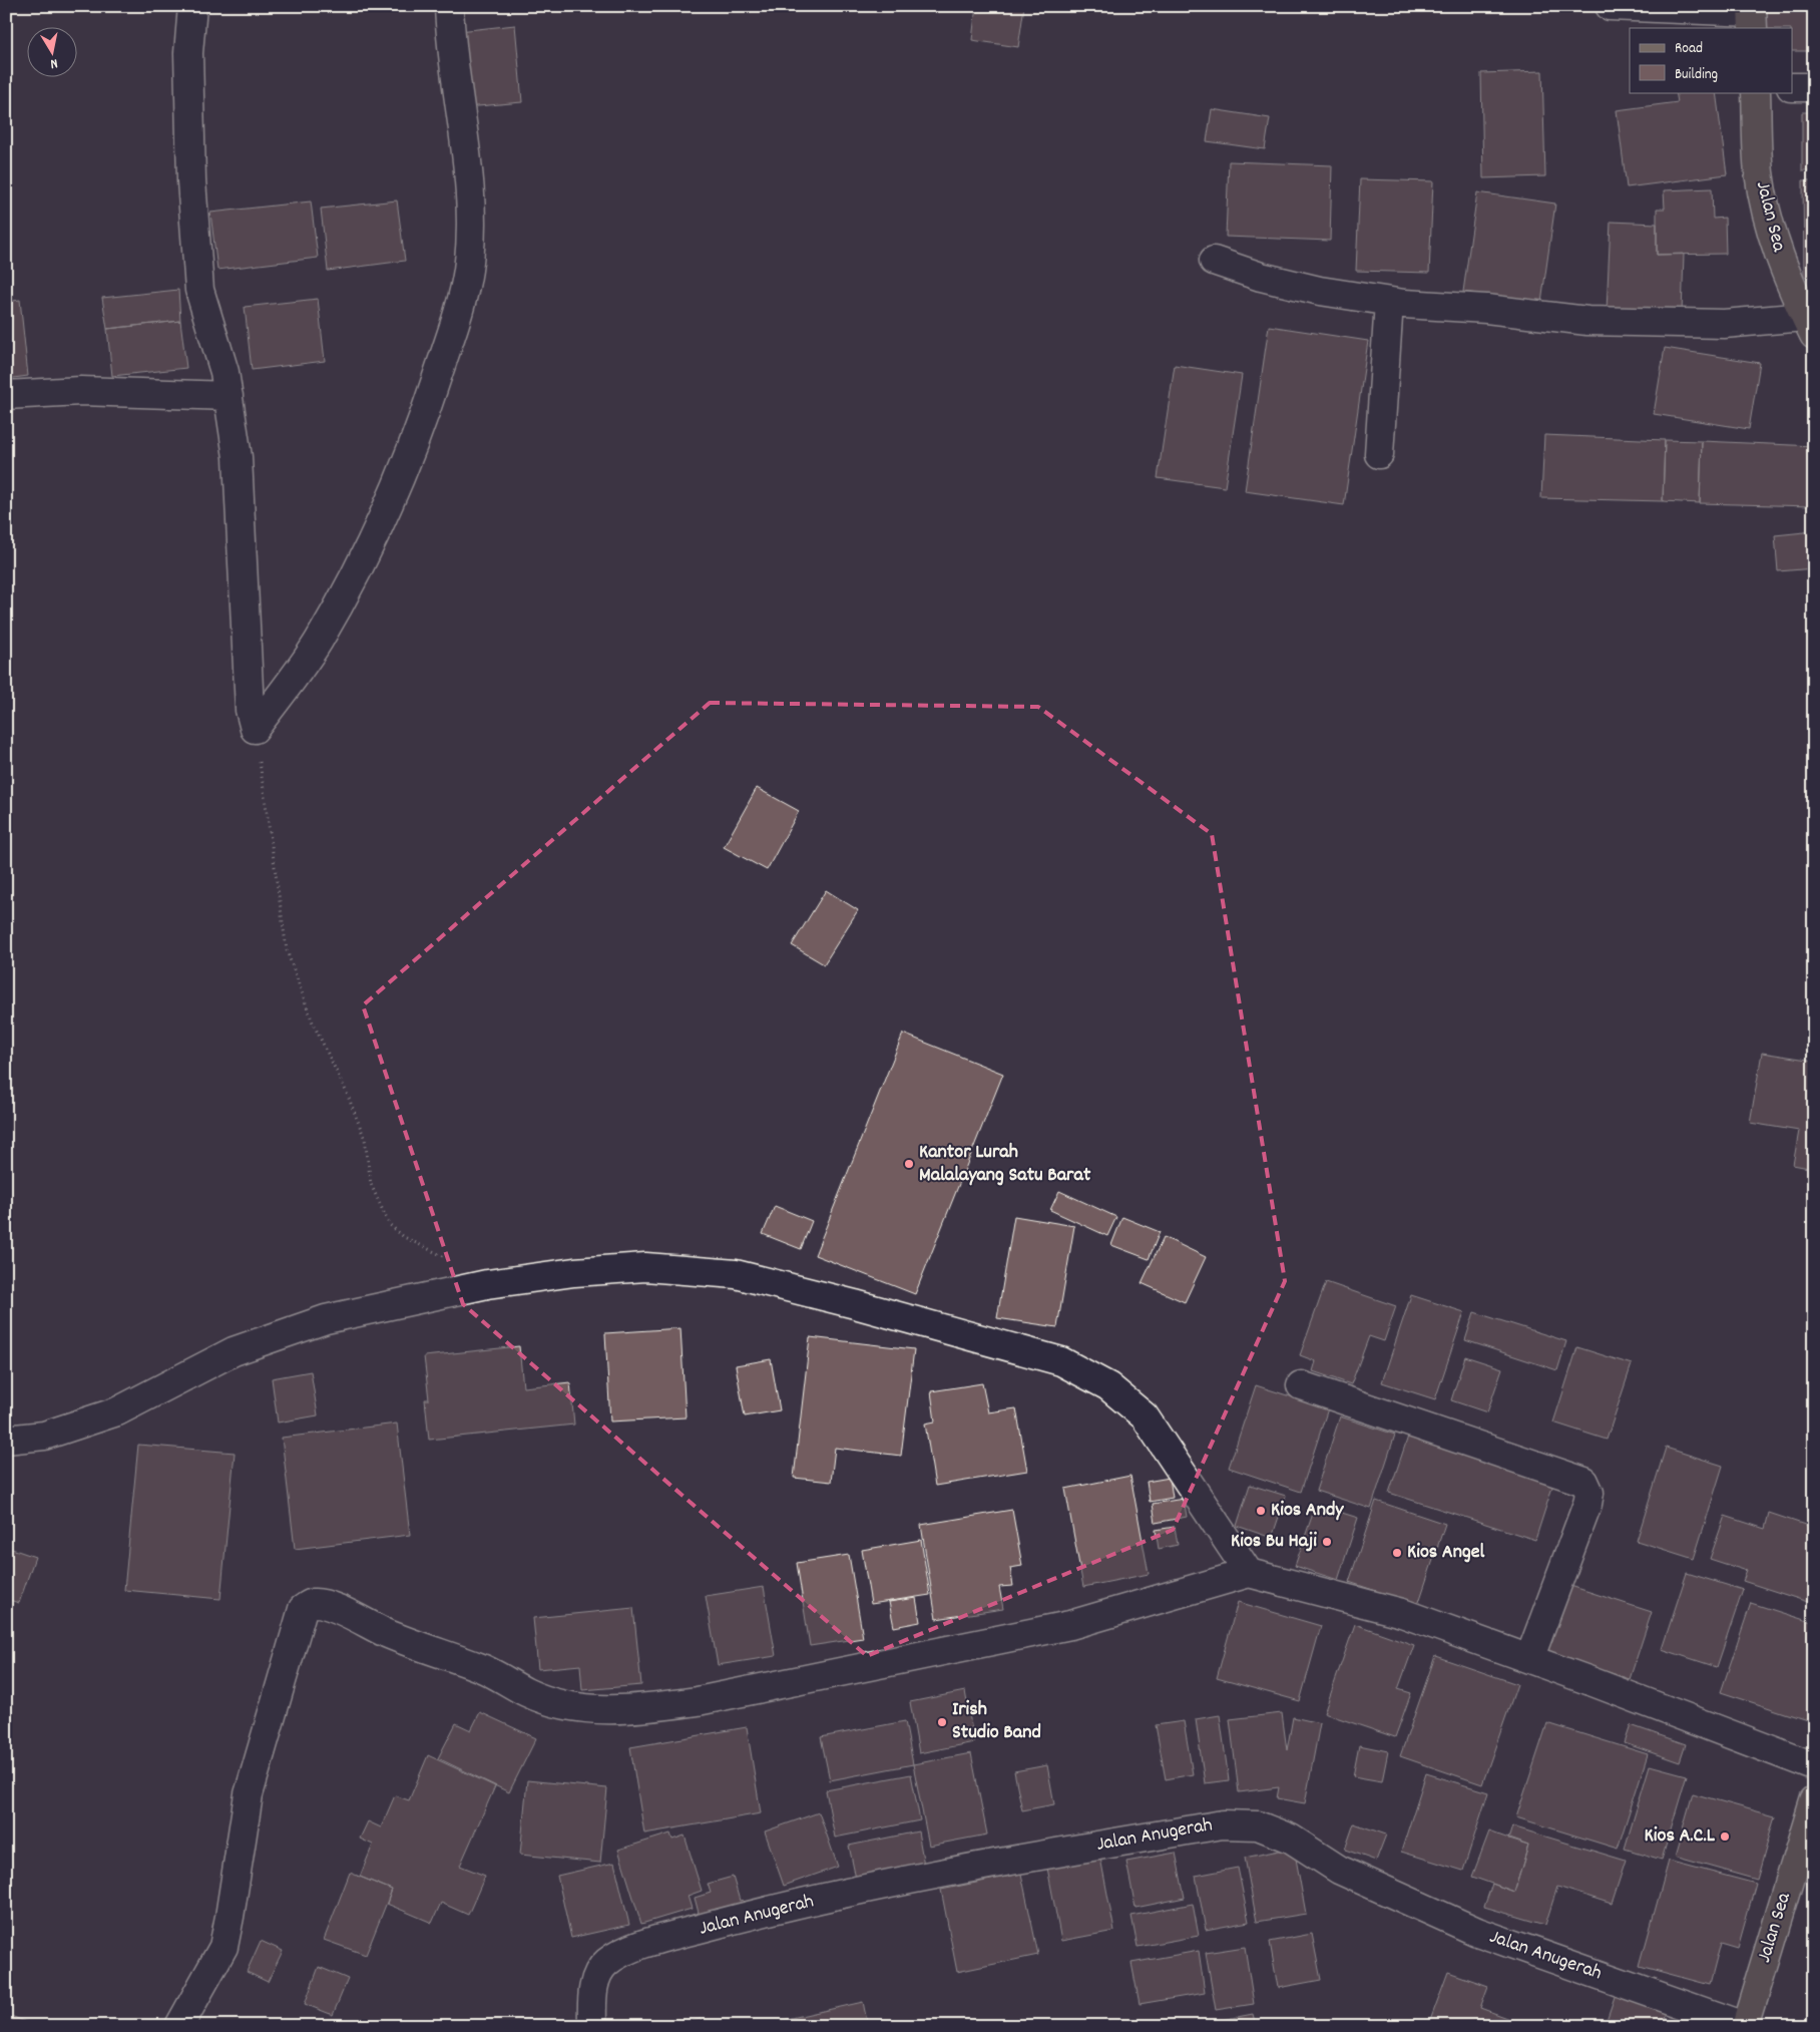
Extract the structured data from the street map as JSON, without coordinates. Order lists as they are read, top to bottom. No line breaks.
{"streets":{"main road":["Jalan Sea"],"street":["Jalan Anugerah"]},"crossings":[["Jalan Sea","Jalan Anugerah"]],"places":["Kantor Lurah Malalayang Satu Barat","Kios Andy","Kios Bu Haji","Kios Angel","Irish Studio Band","Kios A.C.L"],"legend":["Road","Building"],"north":"bottom"}
